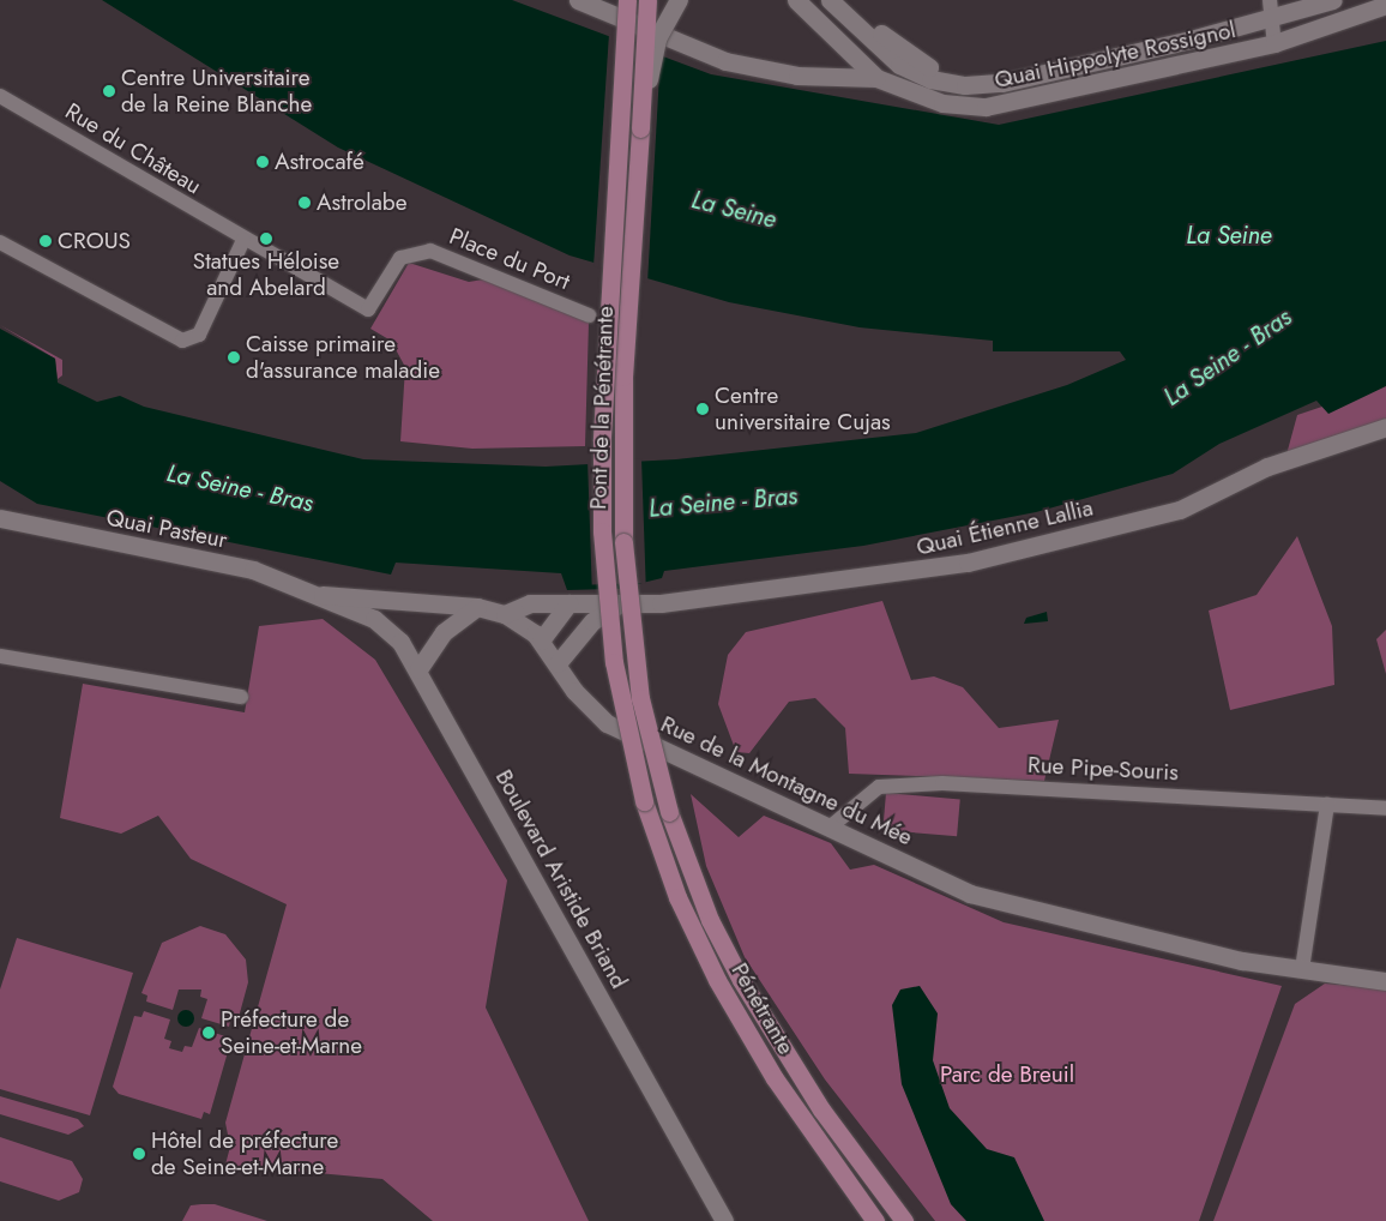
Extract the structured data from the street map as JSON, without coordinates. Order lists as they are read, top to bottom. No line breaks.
{"streets":{"main road":["Pont de la Pénétrante","Pénétrante"],"street":["Quai Hippolyte Rossignol","Rue du Château","Place du Port","Quai Étienne Lallia","Quai Pasteur","Rue Pipe-Souris","Rue de la Montagne du Mée","Boulevard Aristide Briand"]},"crossings":[["Rue du Château","Place du Port"],["Pont de la Pénétrante","Pénétrante"],["Quai Étienne Lallia","Rue de la Montagne du Mée"],["Quai Pasteur","Rue de la Montagne du Mée"],["Quai Pasteur","Boulevard Aristide Briand"],["Rue Pipe-Souris","Rue de la Montagne du Mée"],["Rue de la Montagne du Mée","Boulevard Aristide Briand"]],"water":["La Seine","La Seine - Bras"],"parks":["Parc de Breuil"],"places":["Centre Universitaire de la Reine Blanche","Astrocafé","Astrolabe","Statues Héloise and Abelard","CROUS","Caisse primaire d'assurance maladie","Centre universitaire Cujas","Préfecture de Seine-et-Marne","Hôtel de préfecture de Seine-et-Marne"]}
